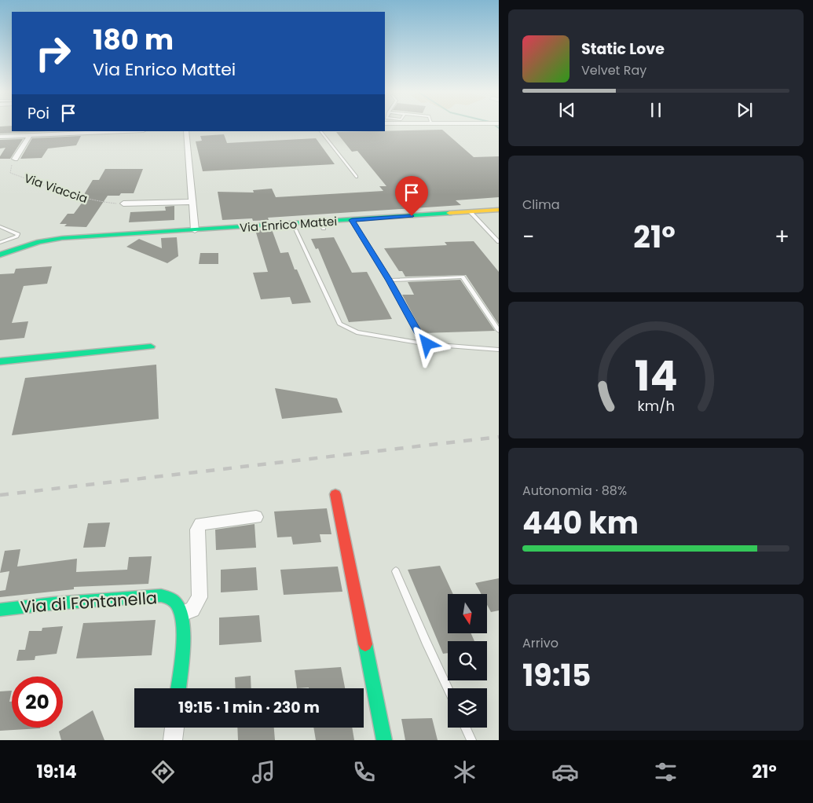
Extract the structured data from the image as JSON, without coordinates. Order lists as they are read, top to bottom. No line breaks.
{"streets":{"street":["Via Viaccia","Via Enrico Mattei","Via di Fontanella"]},"north":"bottom","page":{"turn":["180 m","Via Enrico Mattei"],"song":["Static Love","Velvet Ray"],"then":"Poi","tile":["Clima",["Autonomia · 88%","440 km"],["Arrivo","19:15"]],"heat":["−","21°","+"],"limit":"20","trip":"19:15 · 1 min · 230 m","tabs":["19:14","21°"],"gauge":["14","km/h"]}}
